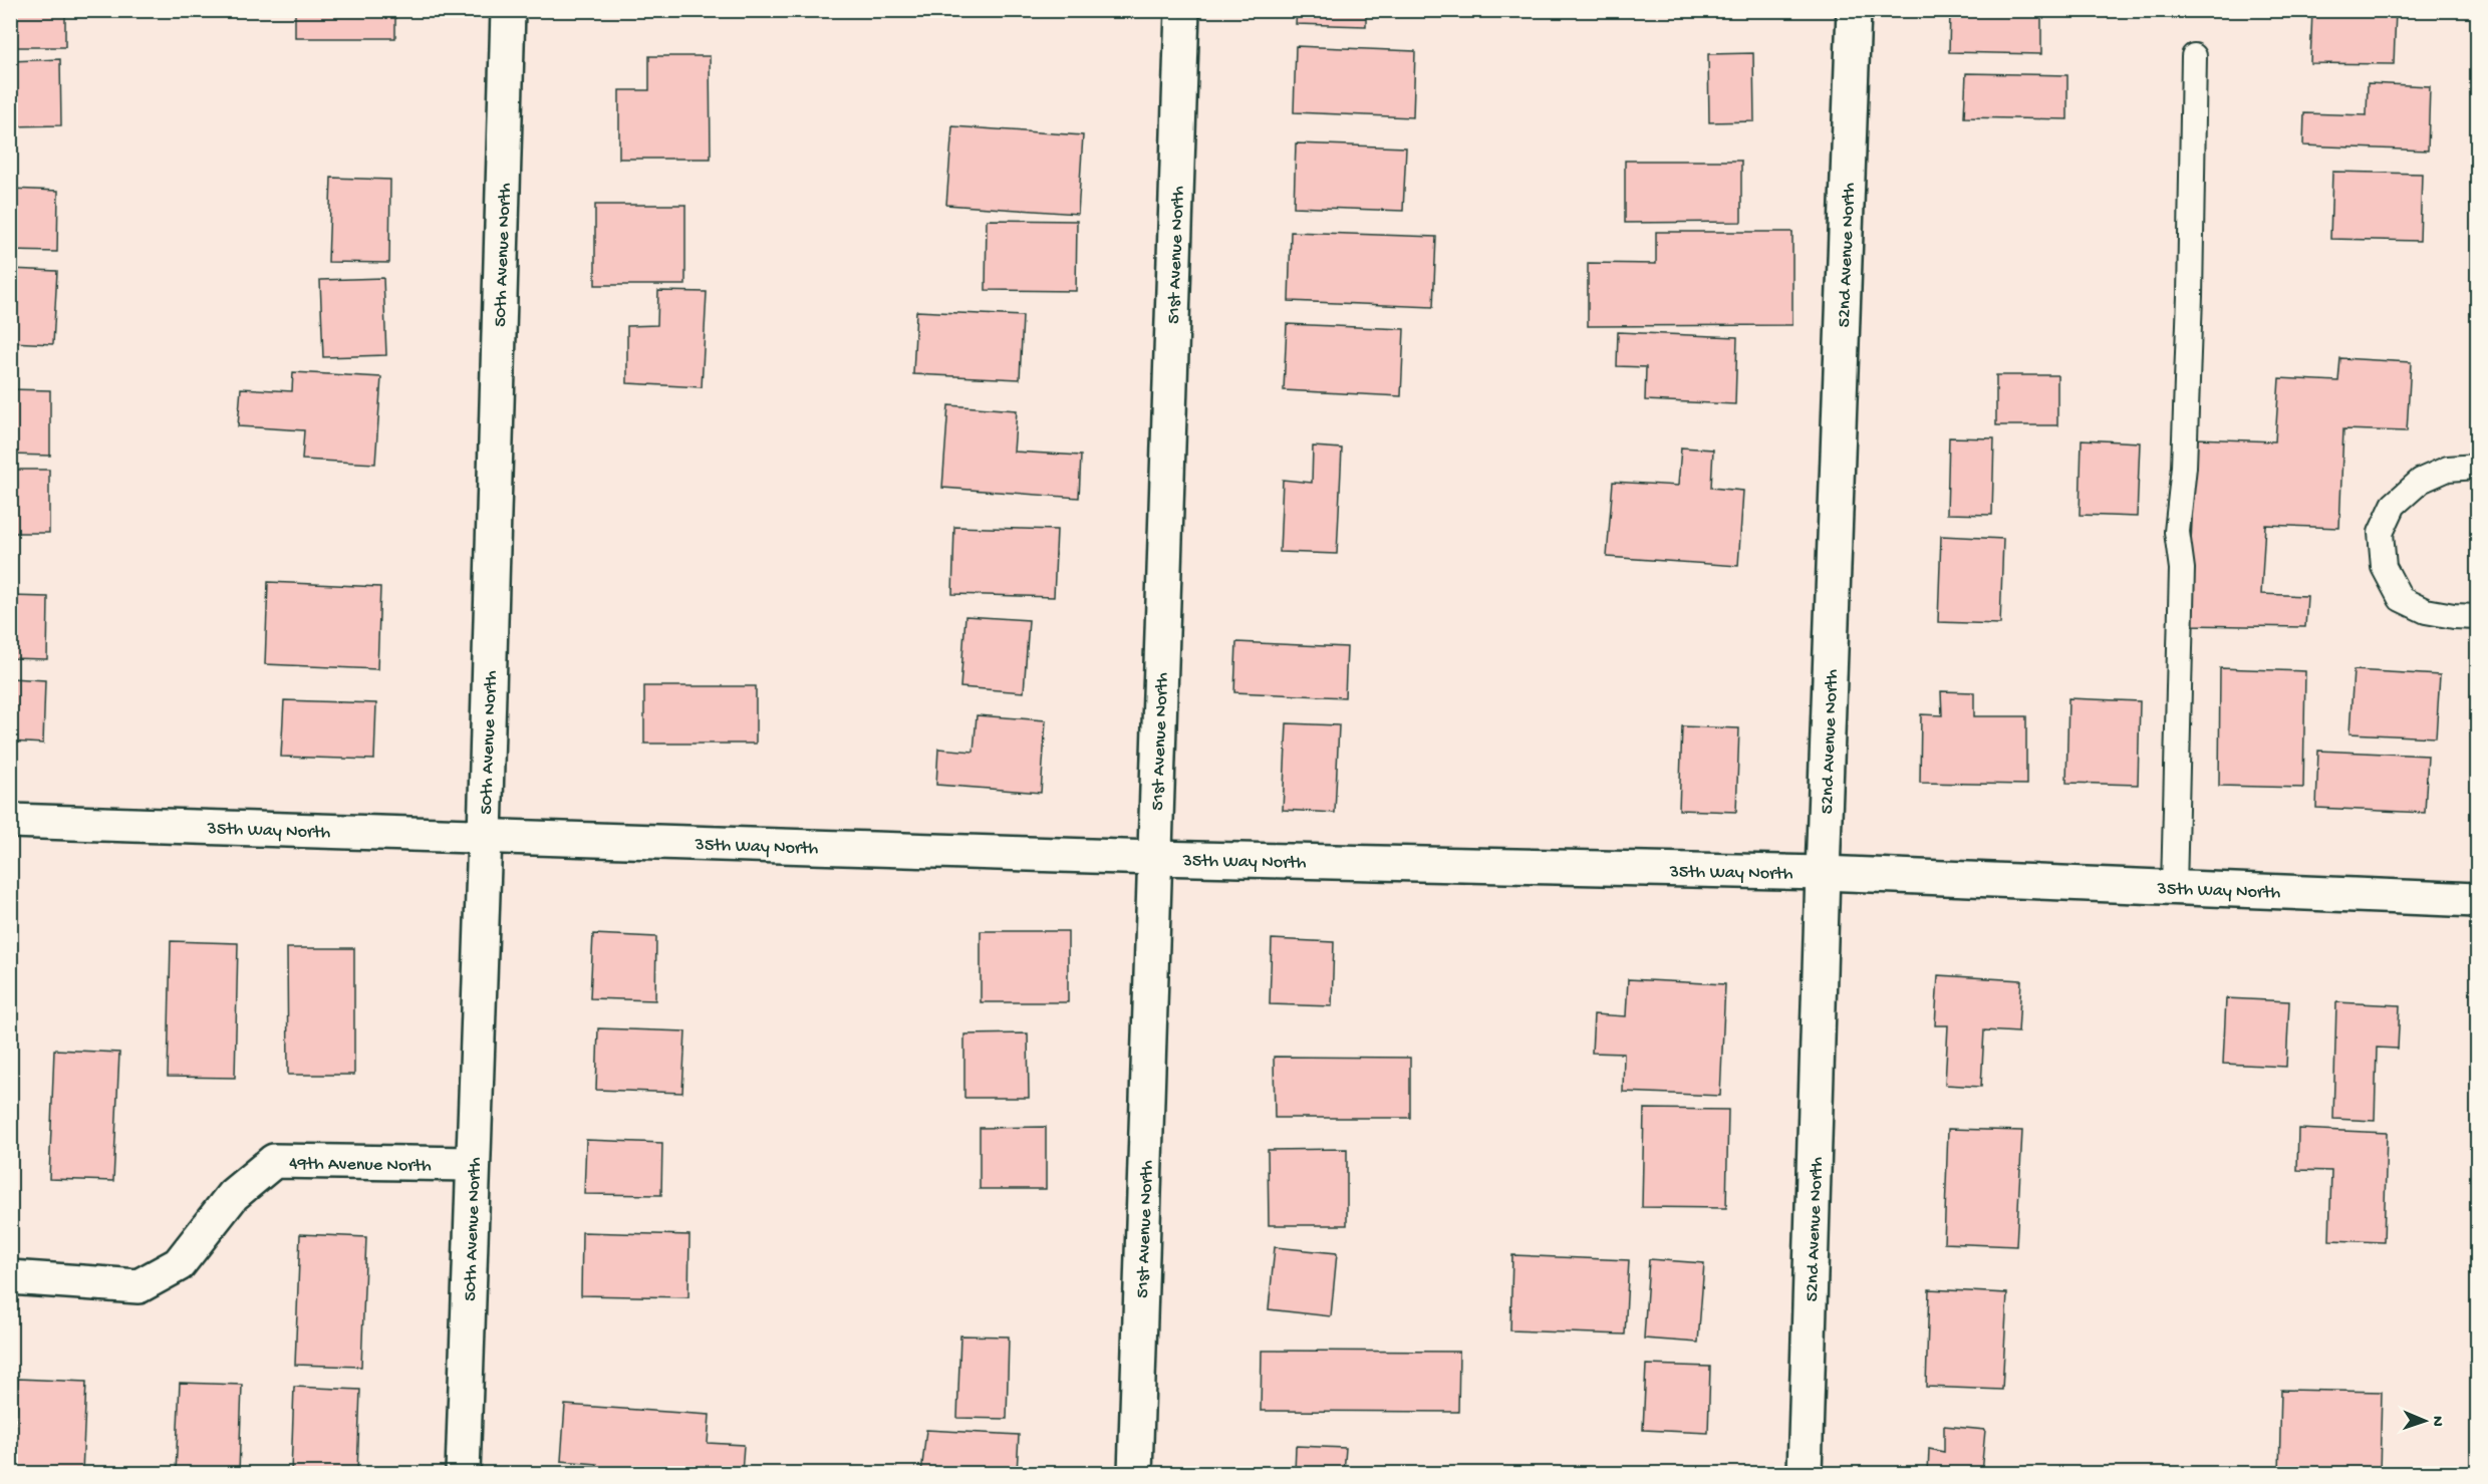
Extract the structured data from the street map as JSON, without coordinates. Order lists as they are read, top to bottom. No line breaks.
{"streets":{"street":["50th Avenue North","51st Avenue North","52nd Avenue North","35th Way North","49th Avenue North"]},"crossings":[["50th Avenue North","35th Way North"],["50th Avenue North","49th Avenue North"],["51st Avenue North","35th Way North"],["52nd Avenue North","35th Way North"]],"north":"right"}
